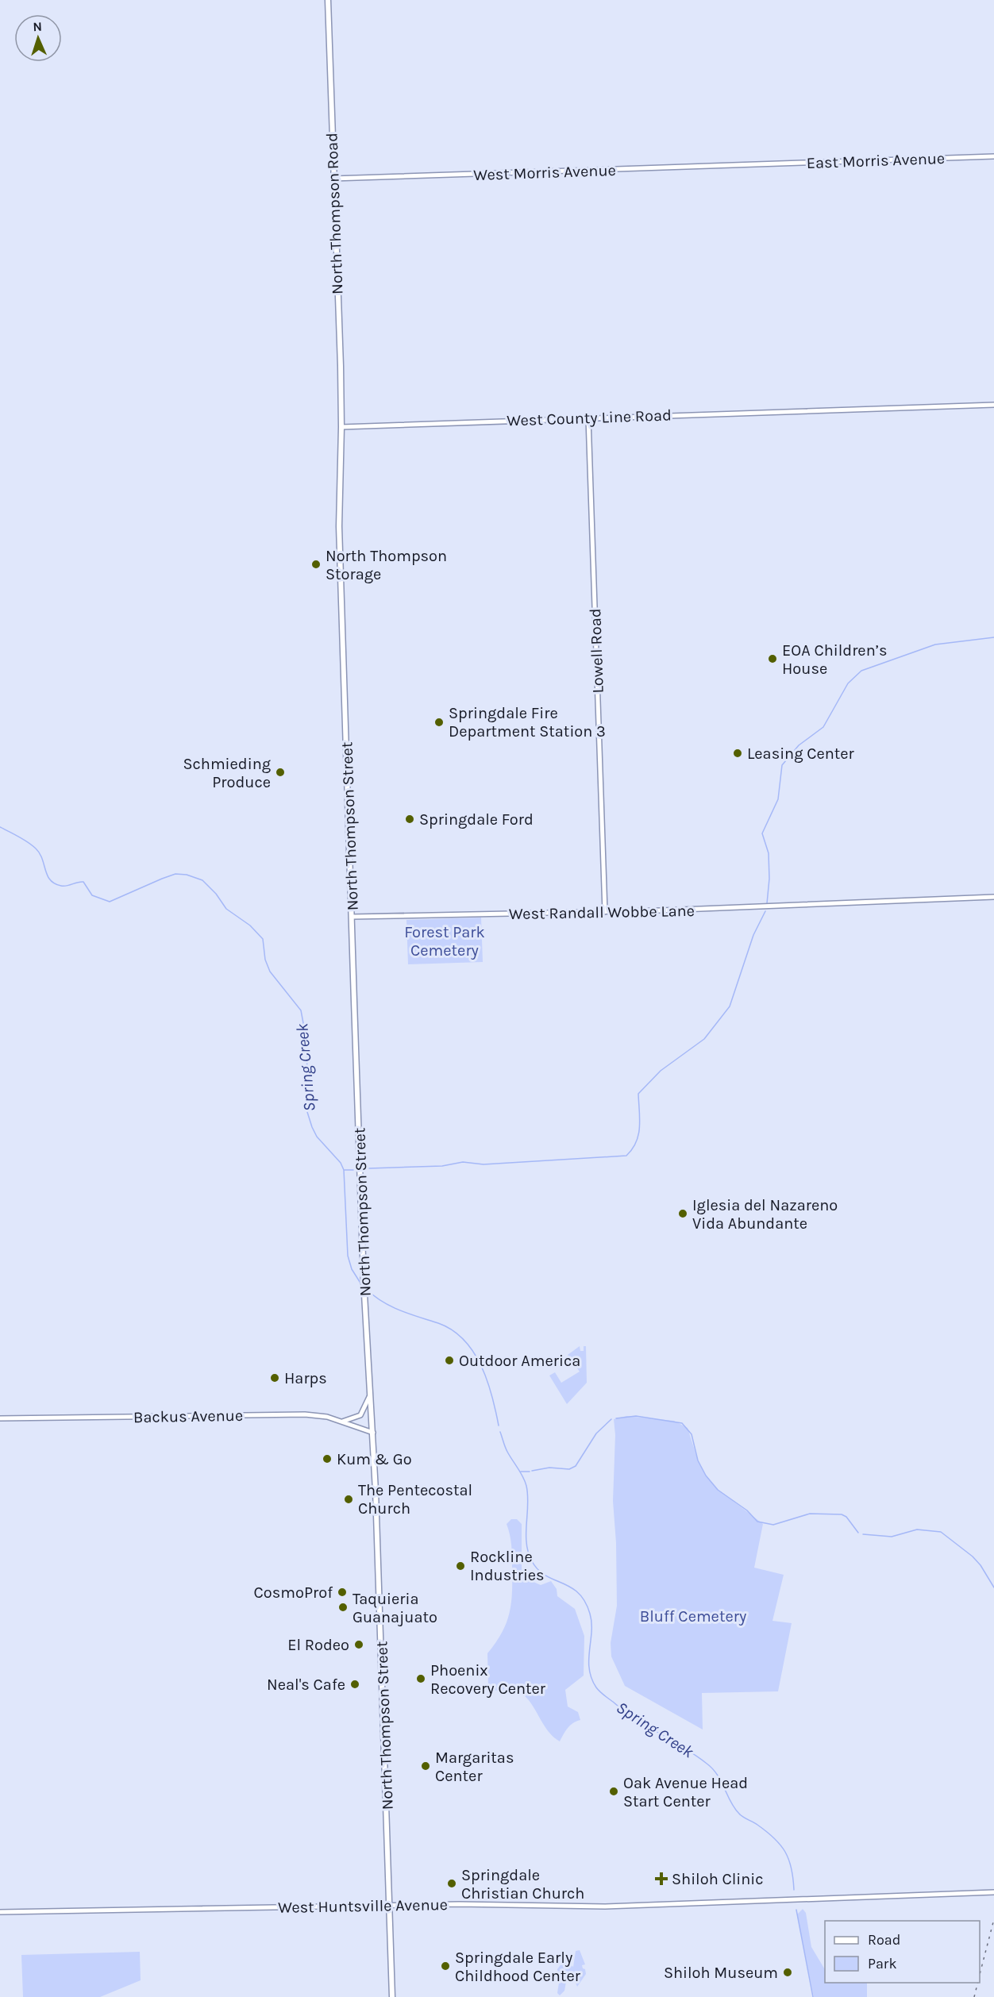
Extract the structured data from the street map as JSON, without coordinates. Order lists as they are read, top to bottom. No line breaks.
{"streets":{"main road":["North Thompson Road","North Thompson Street"],"street":["East Morris Avenue","West Morris Avenue","West County Line Road","Lowell Road","West Randall Wobbe Lane","Backus Avenue","West Huntsville Avenue"]},"crossings":[["East Morris Avenue","West Morris Avenue"],["West Morris Avenue","North Thompson Road"],["North Thompson Road","West County Line Road"],["North Thompson Road","North Thompson Street"],["West County Line Road","Lowell Road"],["West County Line Road","North Thompson Street"],["Lowell Road","West Randall Wobbe Lane"],["North Thompson Street","West Randall Wobbe Lane"],["North Thompson Street","Backus Avenue"],["North Thompson Street","West Huntsville Avenue"]],"water":["Spring Creek"],"parks":["Forest Park Cemetery","Bluff Cemetery"],"places":{"other":["North Thompson Storage","EOA Children’s House","Springdale Fire Department Station 3","Leasing Center","Schmieding Produce","Springdale Ford","Iglesia del Nazareno Vida Abundante","Outdoor America","Harps","Kum & Go","The Pentecostal Church","Rockline Industries","CosmoProf","Taquieria Guanajuato","El Rodeo","Phoenix Recovery Center","Neal's Cafe","Margaritas Center","Oak Avenue Head Start Center","Springdale Christian Church","Springdale Early Childhood Center","Shiloh Museum"],"health":["Shiloh Clinic"]},"legend":["Road","Park"],"north":"top"}
